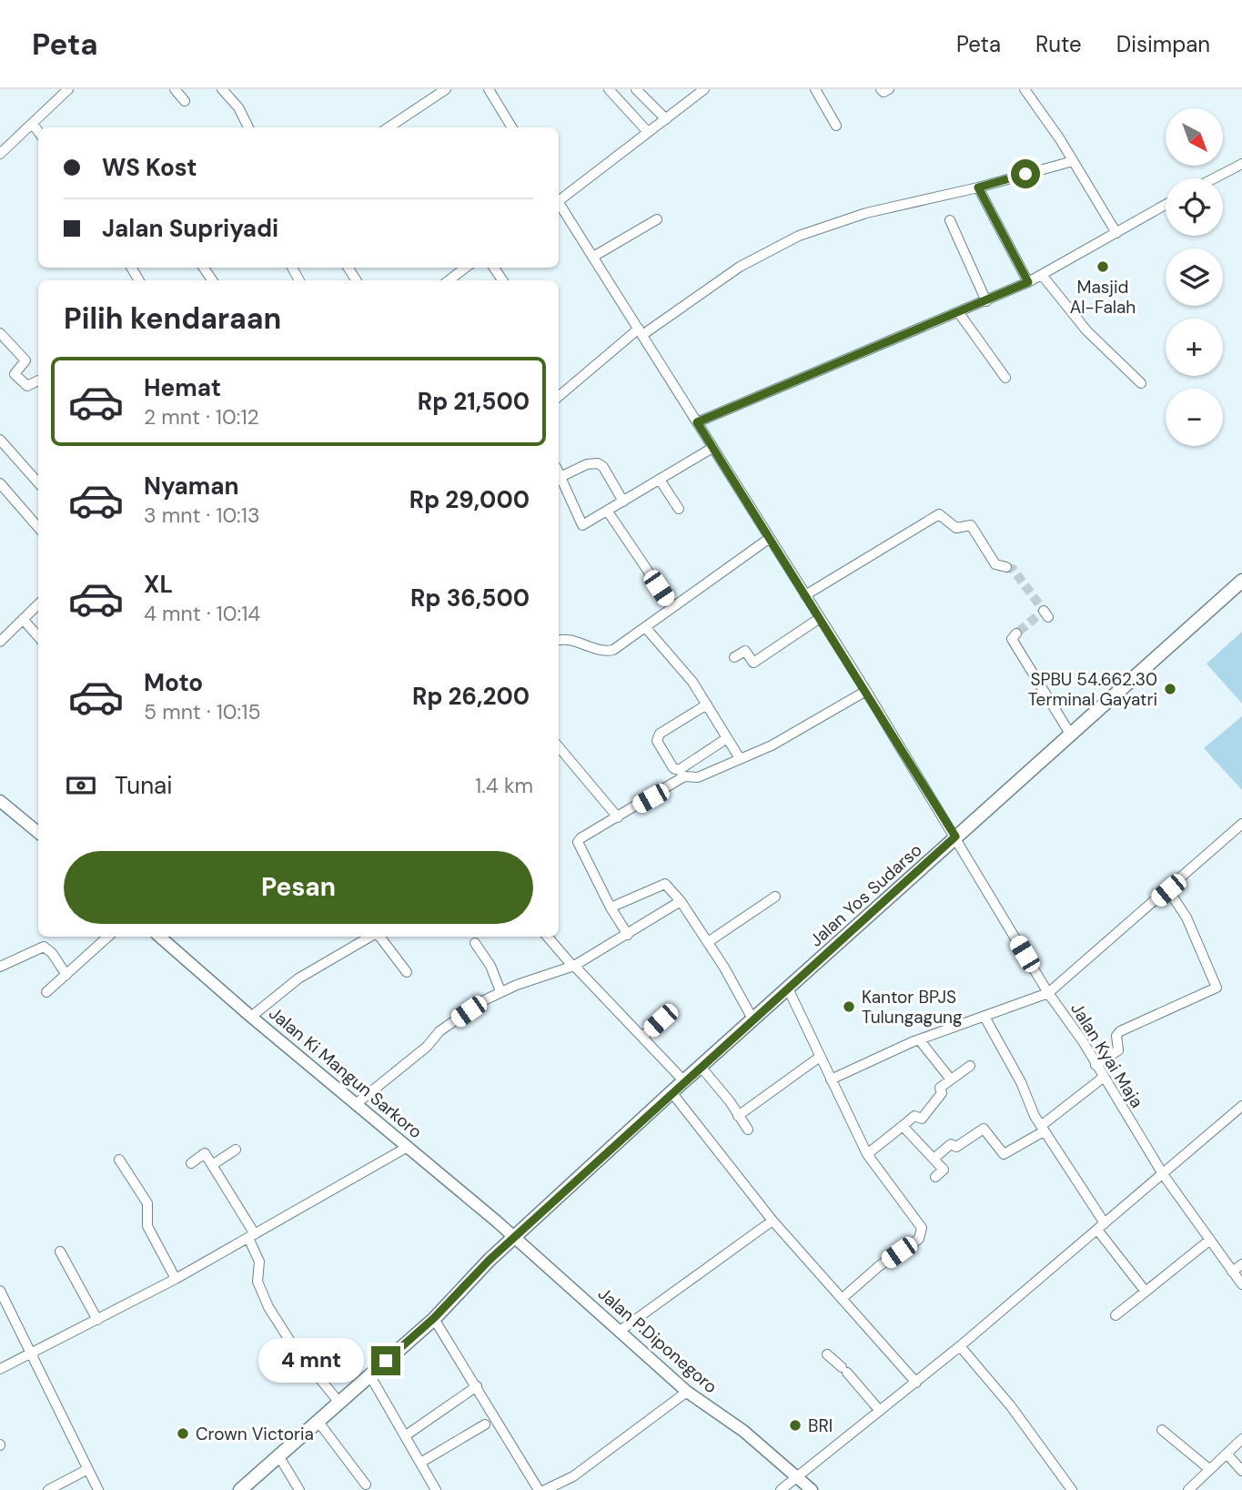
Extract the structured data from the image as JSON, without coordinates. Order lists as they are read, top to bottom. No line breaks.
{"streets":{"highway":["Jalan Yos Sudarso"],"main road":["Jalan Ki Mangun Sarkoro","Jalan P.Diponegoro"],"street":["Jalan Kyai Maja"]},"crossings":[["Jalan Yos Sudarso","Jalan Kyai Maja"],["Jalan Yos Sudarso","Jalan Ki Mangun Sarkoro"],["Jalan Yos Sudarso","Jalan P.Diponegoro"],["Jalan Ki Mangun Sarkoro","Jalan P.Diponegoro"]],"places":["Masjid Al-Falah","SPBU 54.662.30 Terminal Gayatri","Kantor BPJS Tulungagung","BRI","Crown Victoria"],"north":"bottom right","page":{"header":"Peta","nav":["Peta","Rute","Disimpan"],"map_buttons":["+","−"],"banner":["WS Kost","Jalan Supriyadi"],"heading":"Pilih kendaraan","list":[{"name":"Hemat","note":"2 mnt · 10:12","value":"Rp 21,500"},{"name":"Nyaman","note":"3 mnt · 10:13","value":"Rp 29,000"},{"name":"XL","note":"4 mnt · 10:14","value":"Rp 36,500"},{"name":"Moto","note":"5 mnt · 10:15","value":"Rp 26,200"}],"pay":["Tunai","1.4 km"],"buttons":"Pesan","bubble":"4 mnt"}}
